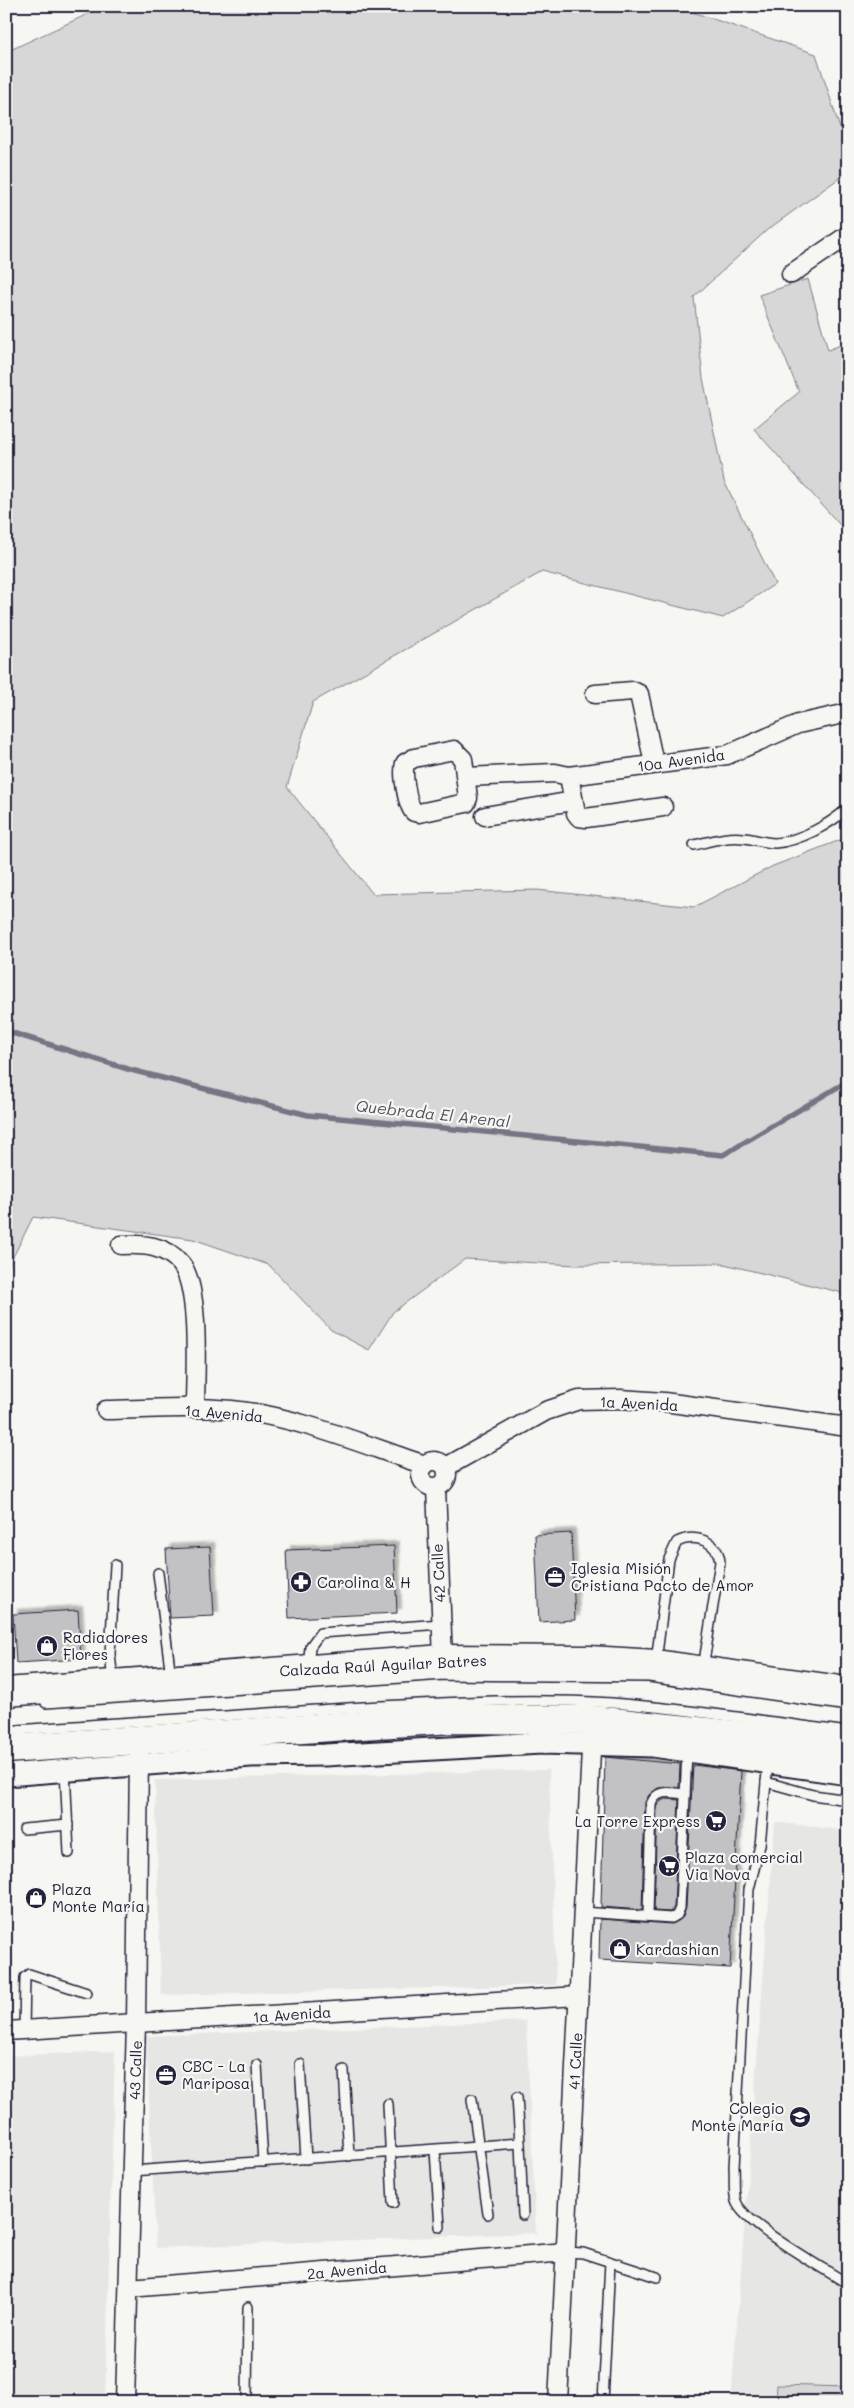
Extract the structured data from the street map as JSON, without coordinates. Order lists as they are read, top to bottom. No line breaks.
{"streets":{"highway":["Calzada Raúl Aguilar Batres"],"street":["10a Avenida","1a Avenida","42 Calle","41 Calle","43 Calle","2a Avenida"]},"crossings":[["1a Avenida","42 Calle"],["1a Avenida","41 Calle"],["1a Avenida","43 Calle"],["42 Calle","Calzada Raúl Aguilar Batres"],["41 Calle","2a Avenida"],["43 Calle","2a Avenida"]],"water":["Quebrada El Arenal"],"places":{"office":["Iglesia Misión Cristiana Pacto de Amor","CBC - La Mariposa"],"pharmacy":["Carolina & H"],"shop":["Radiadores Flores","Plaza Monte María","Kardashian"],"supermarket":["La Torre Express","Plaza comercial Via Nova"],"school or university":["Colegio Monte María"]}}
